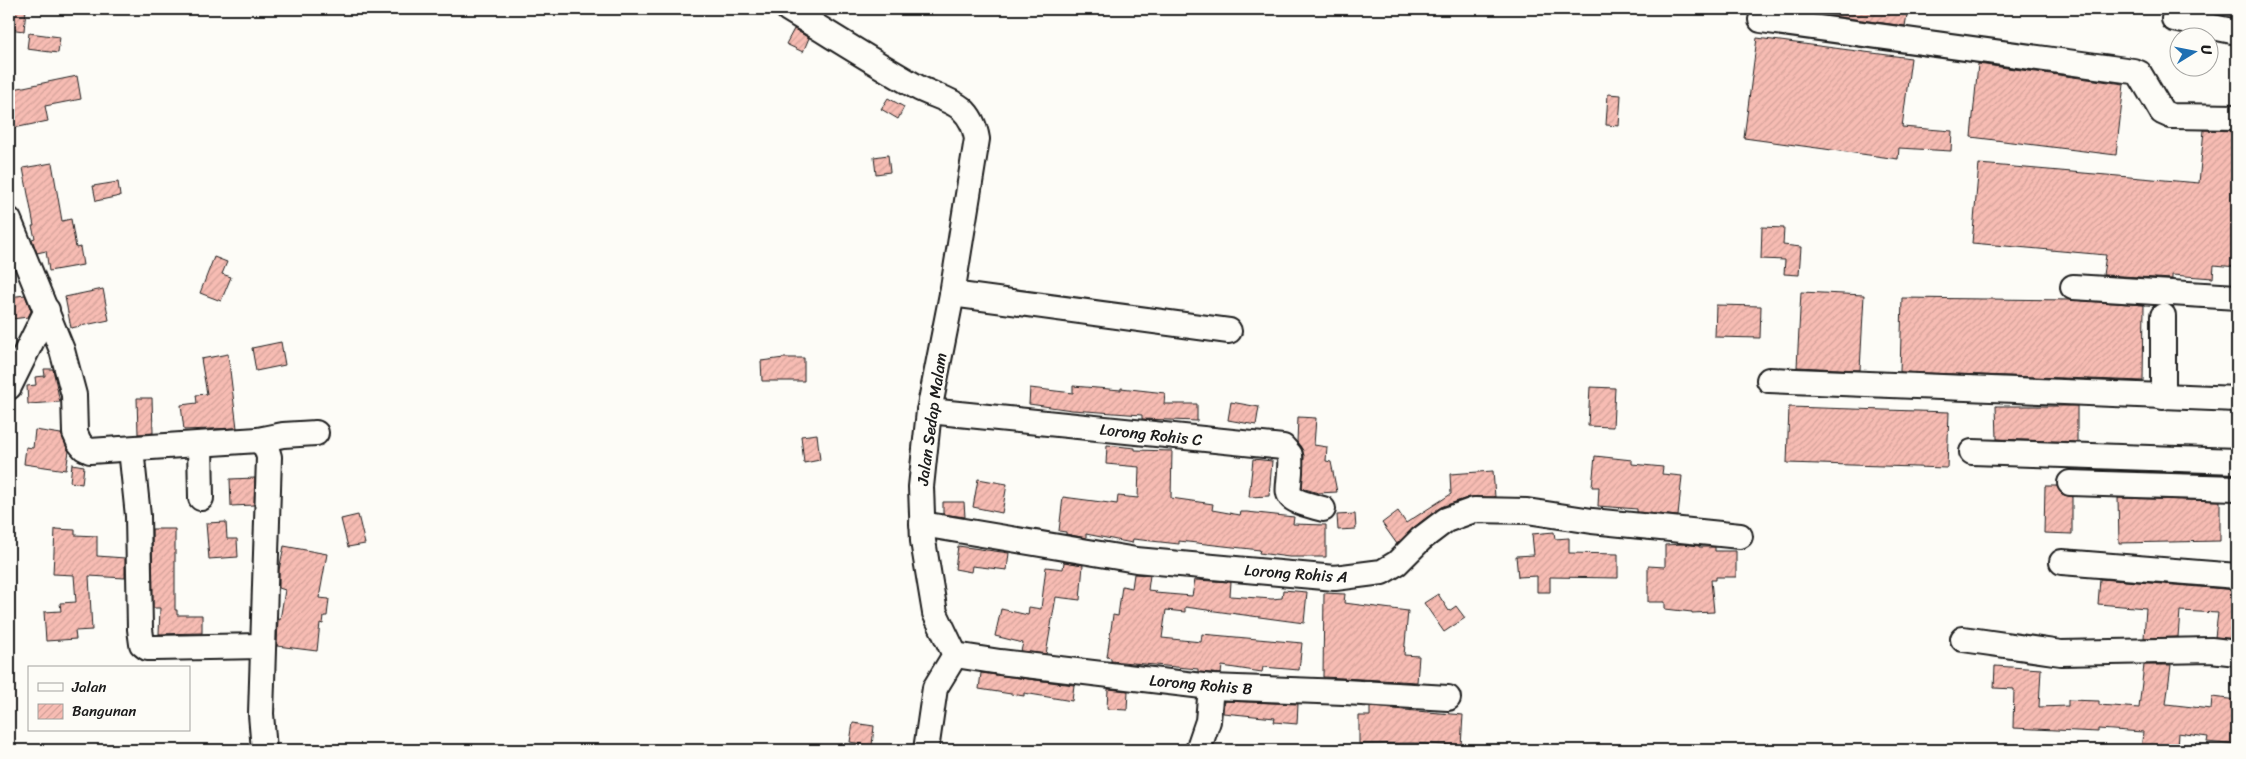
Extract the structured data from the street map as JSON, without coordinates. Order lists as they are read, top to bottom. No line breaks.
{"streets":{"street":["Jalan Sedap Malam","Lorong Rohis C","Lorong Rohis A","Lorong Rohis B"]},"crossings":[["Jalan Sedap Malam","Lorong Rohis C"],["Jalan Sedap Malam","Lorong Rohis A"],["Jalan Sedap Malam","Lorong Rohis B"]],"legend":["Jalan","Bangunan"],"north":"right"}
